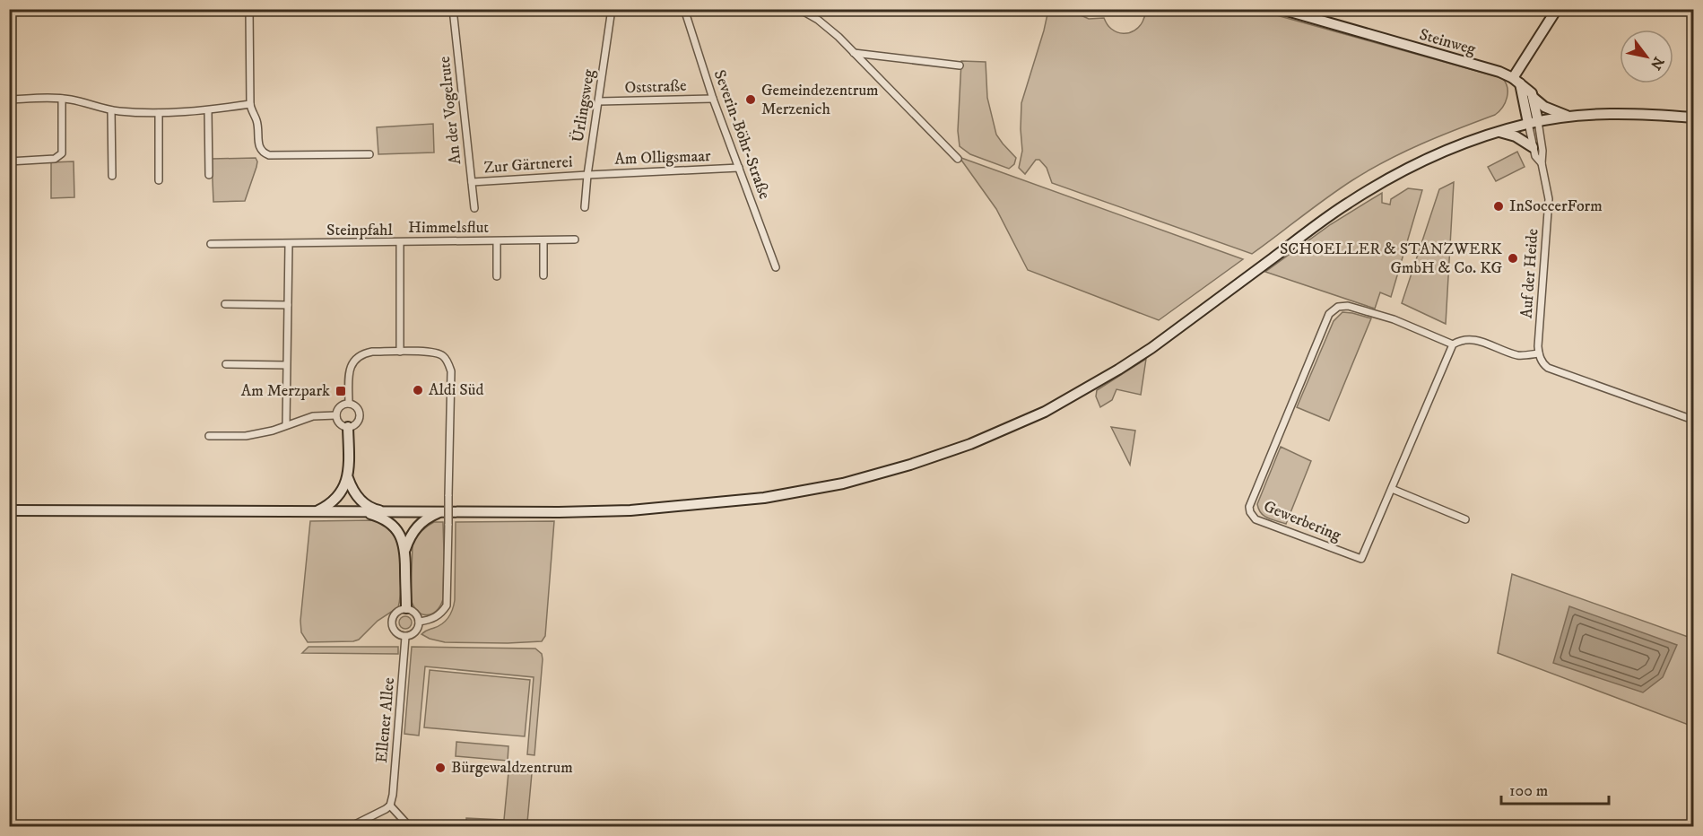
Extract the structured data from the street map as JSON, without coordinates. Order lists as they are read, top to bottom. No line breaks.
{"streets":{"main road":["Steinweg"],"street":["Oststraße","Ürlingsweg","An der Vogelrute","Severin-Böhr-Straße","Am Olligsmaar","Zur Gärtnerei","Himmelsflut","Steinpfahl","Auf der Heide","Gewerbering","Ellener Allee"]},"crossings":[["Oststraße","Ürlingsweg"],["Oststraße","Severin-Böhr-Straße"],["Ürlingsweg","Am Olligsmaar"],["Ürlingsweg","Zur Gärtnerei"],["An der Vogelrute","Zur Gärtnerei"],["Severin-Böhr-Straße","Am Olligsmaar"],["Am Olligsmaar","Zur Gärtnerei"],["Himmelsflut","Steinpfahl"]],"places":{"other":["Gemeindezentrum Merzenich","InSoccerForm","SCHOELLER & STANZWERK GmbH & Co. KG","Aldi Süd","Bürgewaldzentrum"],"transit":["Am Merzpark"]},"scale_bar":"100 m","north":"bottom right"}
